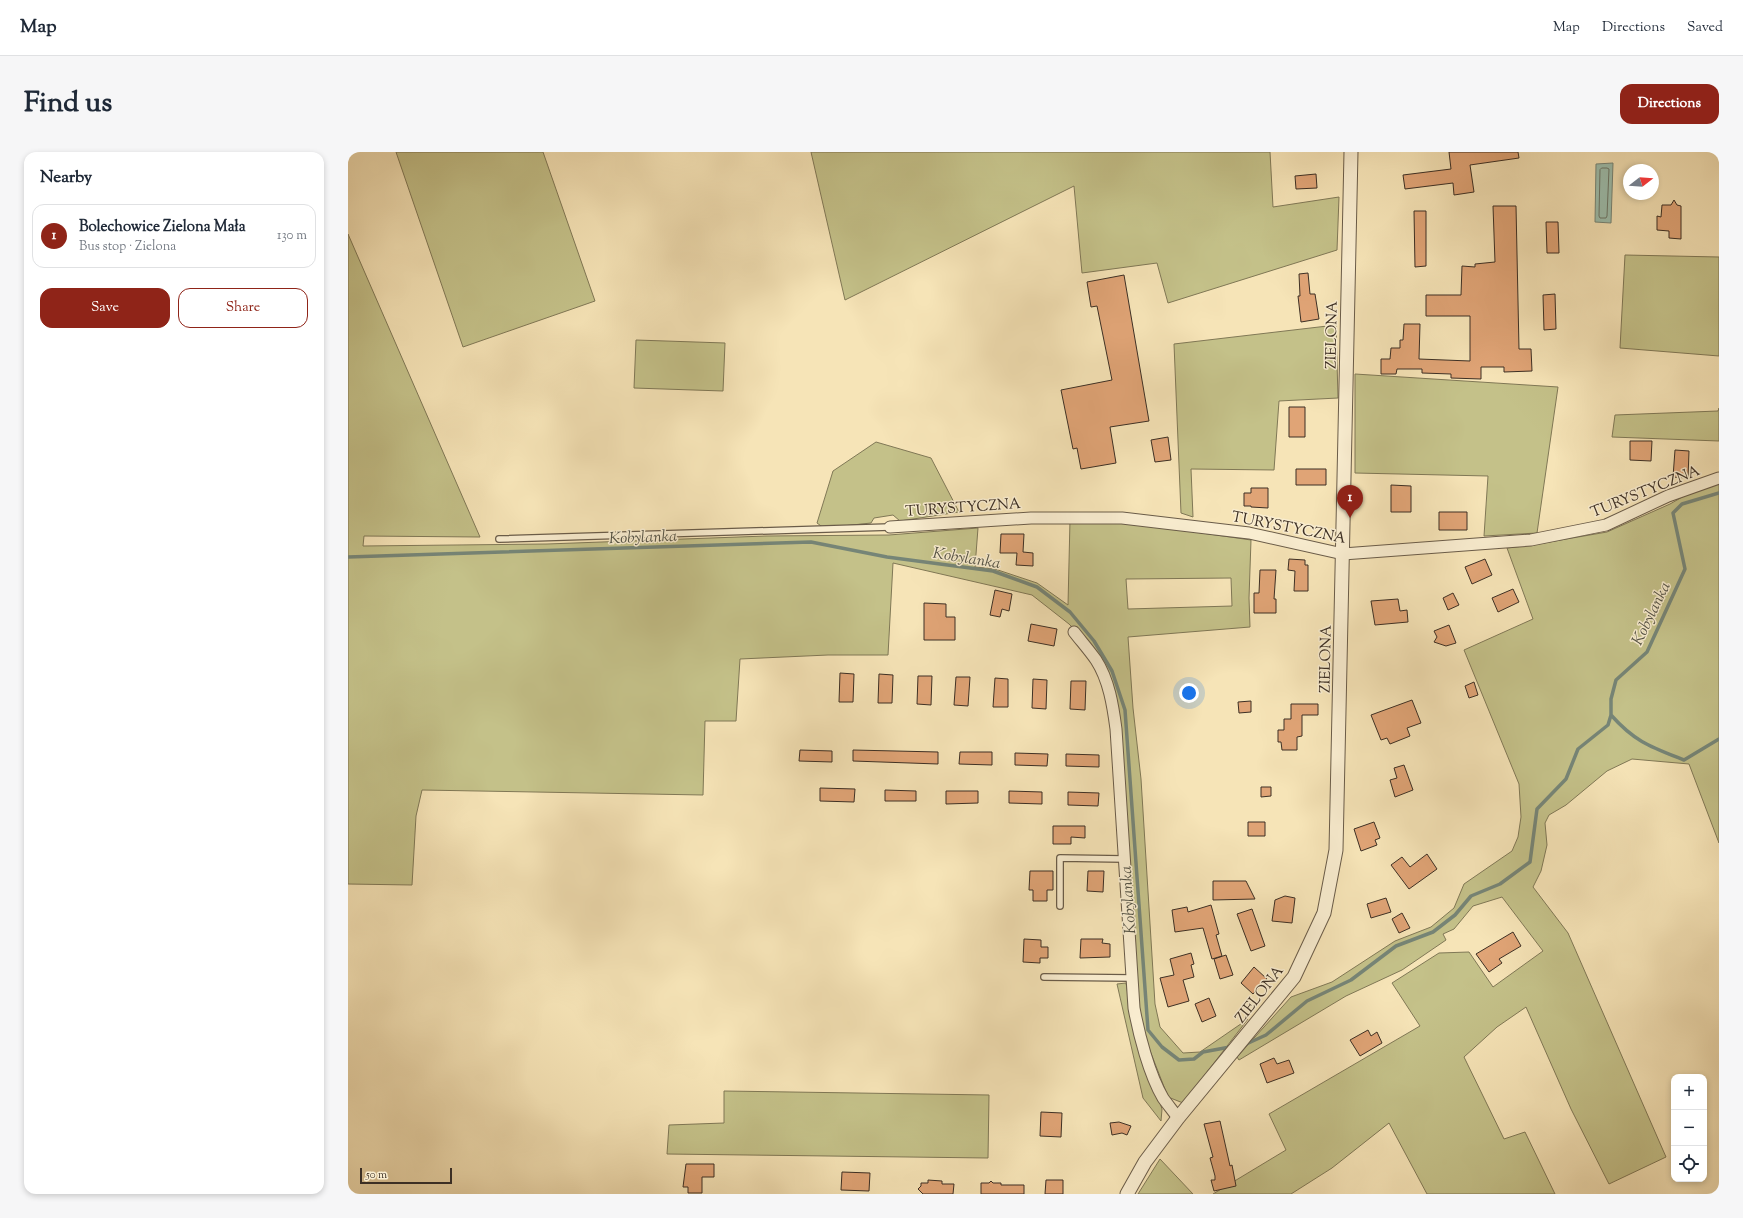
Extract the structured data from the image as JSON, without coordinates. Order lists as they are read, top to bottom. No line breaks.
{"streets":{"street":["ZIELONA","TURYSTYCZNA"]},"crossings":[["ZIELONA","TURYSTYCZNA"]],"water":["Kobylanka"],"scale_bar":"50 m","north":"right","page":{"header":"Map","nav":["Map","Directions","Saved"],"title":"Find us","buttons":["Directions",["Save","Share"]],"heading":"Nearby","list":[{"mark":"1","name":"Bolechowice Zielona Mała","note":"Bus stop · Zielona","value":"130 m"}],"pins":"1","map_buttons":["+","−"],"scale":"50 m"}}
